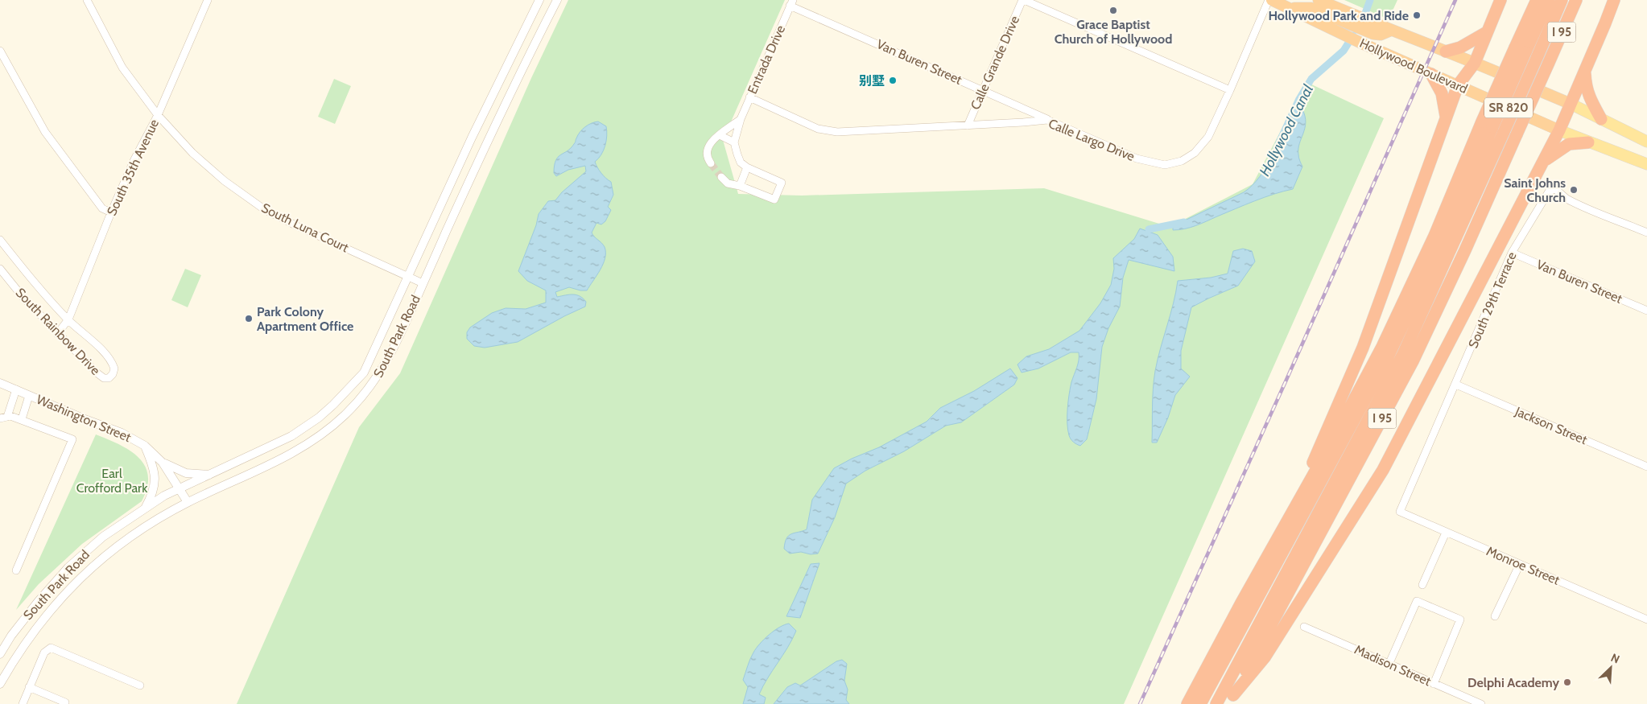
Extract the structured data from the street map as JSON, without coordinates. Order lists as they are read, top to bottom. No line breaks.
{"streets":{"highway":["I 95","Hollywood Boulevard","SR 820"],"street":["Entrada Drive","Van Buren Street","Calle Grande Drive","Calle Largo Drive","South 35th Avenue","South Luna Court","South 29th Terrace","South Rainbow Drive","South Park Road","Washington Street","Jackson Street","Monroe Street","Madison Street"]},"crossings":[["Entrada Drive","Van Buren Street"],["Entrada Drive","Calle Largo Drive"],["Van Buren Street","Calle Grande Drive"],["Van Buren Street","Calle Largo Drive"],["Van Buren Street","South 29th Terrace"],["Calle Grande Drive","Calle Largo Drive"],["Hollywood Boulevard","Calle Largo Drive"],["South 35th Avenue","South Luna Court"],["South 35th Avenue","South Rainbow Drive"],["South Luna Court","South Park Road"],["South 29th Terrace","Jackson Street"],["South 29th Terrace","Monroe Street"],["South Park Road","Washington Street"]],"water":["Hollywood Canal"],"parks":["Earl Crofford Park"],"places":["Grace Baptist Church of Hollywood","Hollywood Park and Ride","别墅","Saint Johns Church","Park Colony Apartment Office","Delphi Academy"],"north":"top right"}
